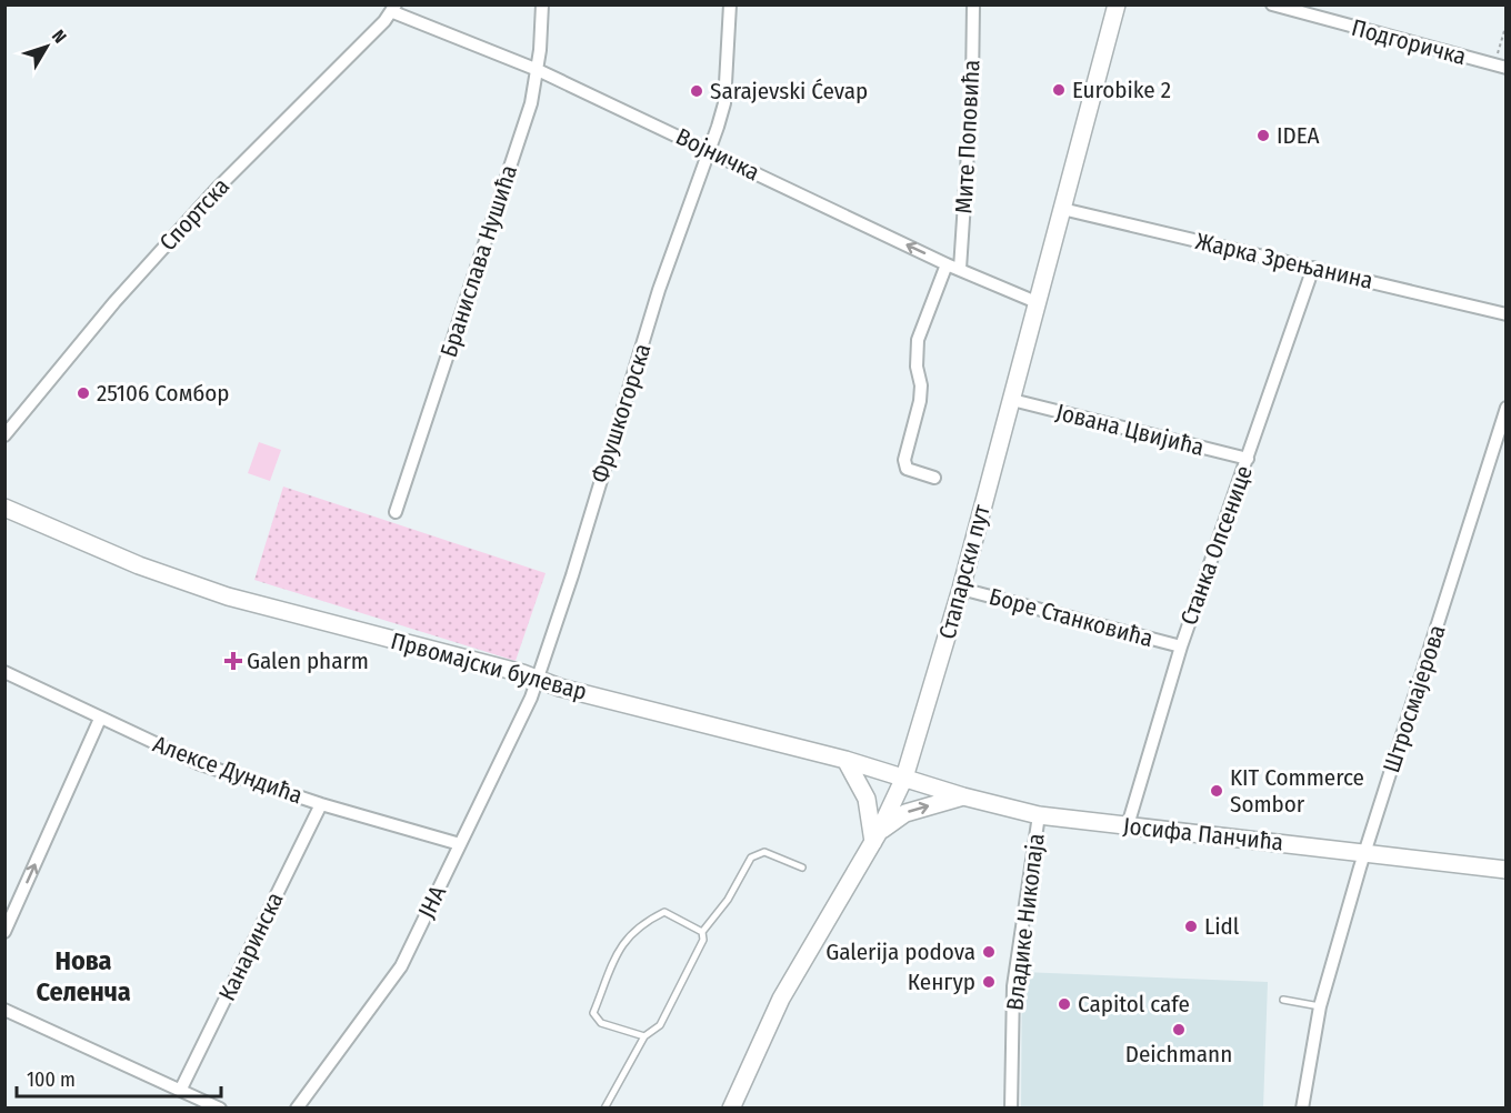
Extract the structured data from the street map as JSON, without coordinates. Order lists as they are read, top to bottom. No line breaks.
{"streets":{"street":["Подгоричка","Мите Поповића","Војничка","Спортска","Бранислава Нушића","Жарка Зрењанина","Фрушкогорска","Јована Цвијића","Станка Опсенице","Стапарски пут","Боре Станковића","Првомајски булевар","Штросмајерова","Алексе Дундића","Јосифа Панчића","ЈНА","Владике Николаја","Канаринска"]},"crossings":[["Мите Поповића","Војничка"],["Војничка","Спортска"],["Војничка","Бранислава Нушића"],["Војничка","Фрушкогорска"],["Војничка","Стапарски пут"],["Жарка Зрењанина","Станка Опсенице"],["Жарка Зрењанина","Стапарски пут"],["Фрушкогорска","Првомајски булевар"],["Фрушкогорска","ЈНА"],["Јована Цвијића","Станка Опсенице"],["Јована Цвијића","Стапарски пут"],["Станка Опсенице","Боре Станковића"],["Станка Опсенице","Јосифа Панчића"],["Стапарски пут","Боре Станковића"],["Стапарски пут","Првомајски булевар"],["Стапарски пут","Јосифа Панчића"],["Првомајски булевар","Јосифа Панчића"],["Првомајски булевар","ЈНА"],["Штросмајерова","Јосифа Панчића"],["Алексе Дундића","ЈНА"],["Алексе Дундића","Канаринска"],["Јосифа Панчића","Владике Николаја"]],"one_way":["Војничка"],"districts":["Нова Селенча"],"places":{"other":["Eurobike 2","Sarajevski Ćevap","IDEA","25106 Сомбор","KIT Commerce Sombor","Lidl","Galerija podova","Кенгур","Capitol cafe","Deichmann"],"health":["Galen pharm"]},"scale_bar":"100 m","north":"top right"}
